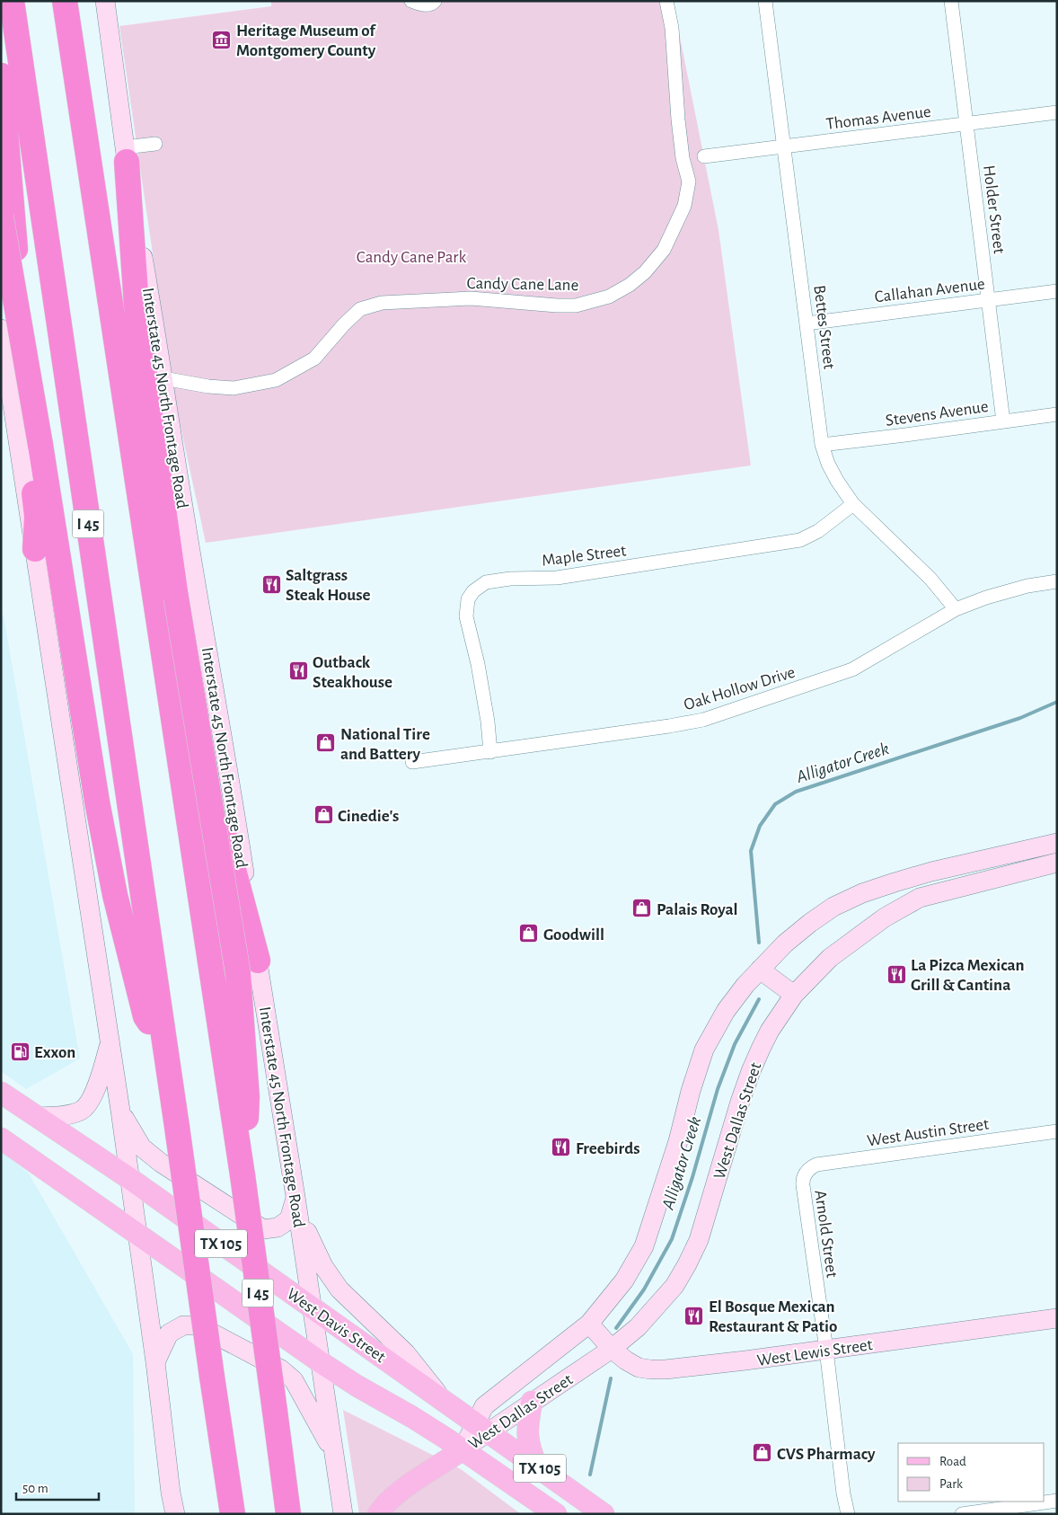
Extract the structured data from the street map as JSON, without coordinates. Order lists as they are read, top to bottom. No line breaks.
{"streets":{"highway":["I 45"],"main road":["Interstate 45 North Frontage Road","West Dallas Street","TX 105","West Davis Street","West Lewis Street"],"street":["Thomas Avenue","Holder Street","Candy Cane Lane","Callahan Avenue","Bettes Street","Stevens Avenue","Maple Street","Oak Hollow Drive","West Austin Street","Arnold Street"]},"crossings":[["Thomas Avenue","Holder Street"],["Thomas Avenue","Bettes Street"],["Holder Street","Callahan Avenue"],["Holder Street","Stevens Avenue"],["Candy Cane Lane","Interstate 45 North Frontage Road"],["Callahan Avenue","Bettes Street"],["Bettes Street","Stevens Avenue"],["Bettes Street","Maple Street"],["Bettes Street","Oak Hollow Drive"],["Interstate 45 North Frontage Road","TX 105"],["Interstate 45 North Frontage Road","West Davis Street"],["Maple Street","Oak Hollow Drive"],["West Dallas Street","TX 105"],["West Dallas Street","West Davis Street"],["West Dallas Street","West Lewis Street"],["West Austin Street","Arnold Street"],["Arnold Street","West Lewis Street"]],"water":["Alligator Creek"],"parks":["Candy Cane Park"],"places":{"museum":["Heritage Museum of Montgomery County"],"restaurant":["Saltgrass Steak House","Outback Steakhouse","La Pizca Mexican Grill & Cantina","Freebirds","El Bosque Mexican Restaurant & Patio"],"shop":["National Tire and Battery","Cinedie's","Palais Royal","Goodwill","CVS Pharmacy"],"fuel station":["Exxon"]},"legend":["Road","Park"],"scale_bar":"50 m"}
